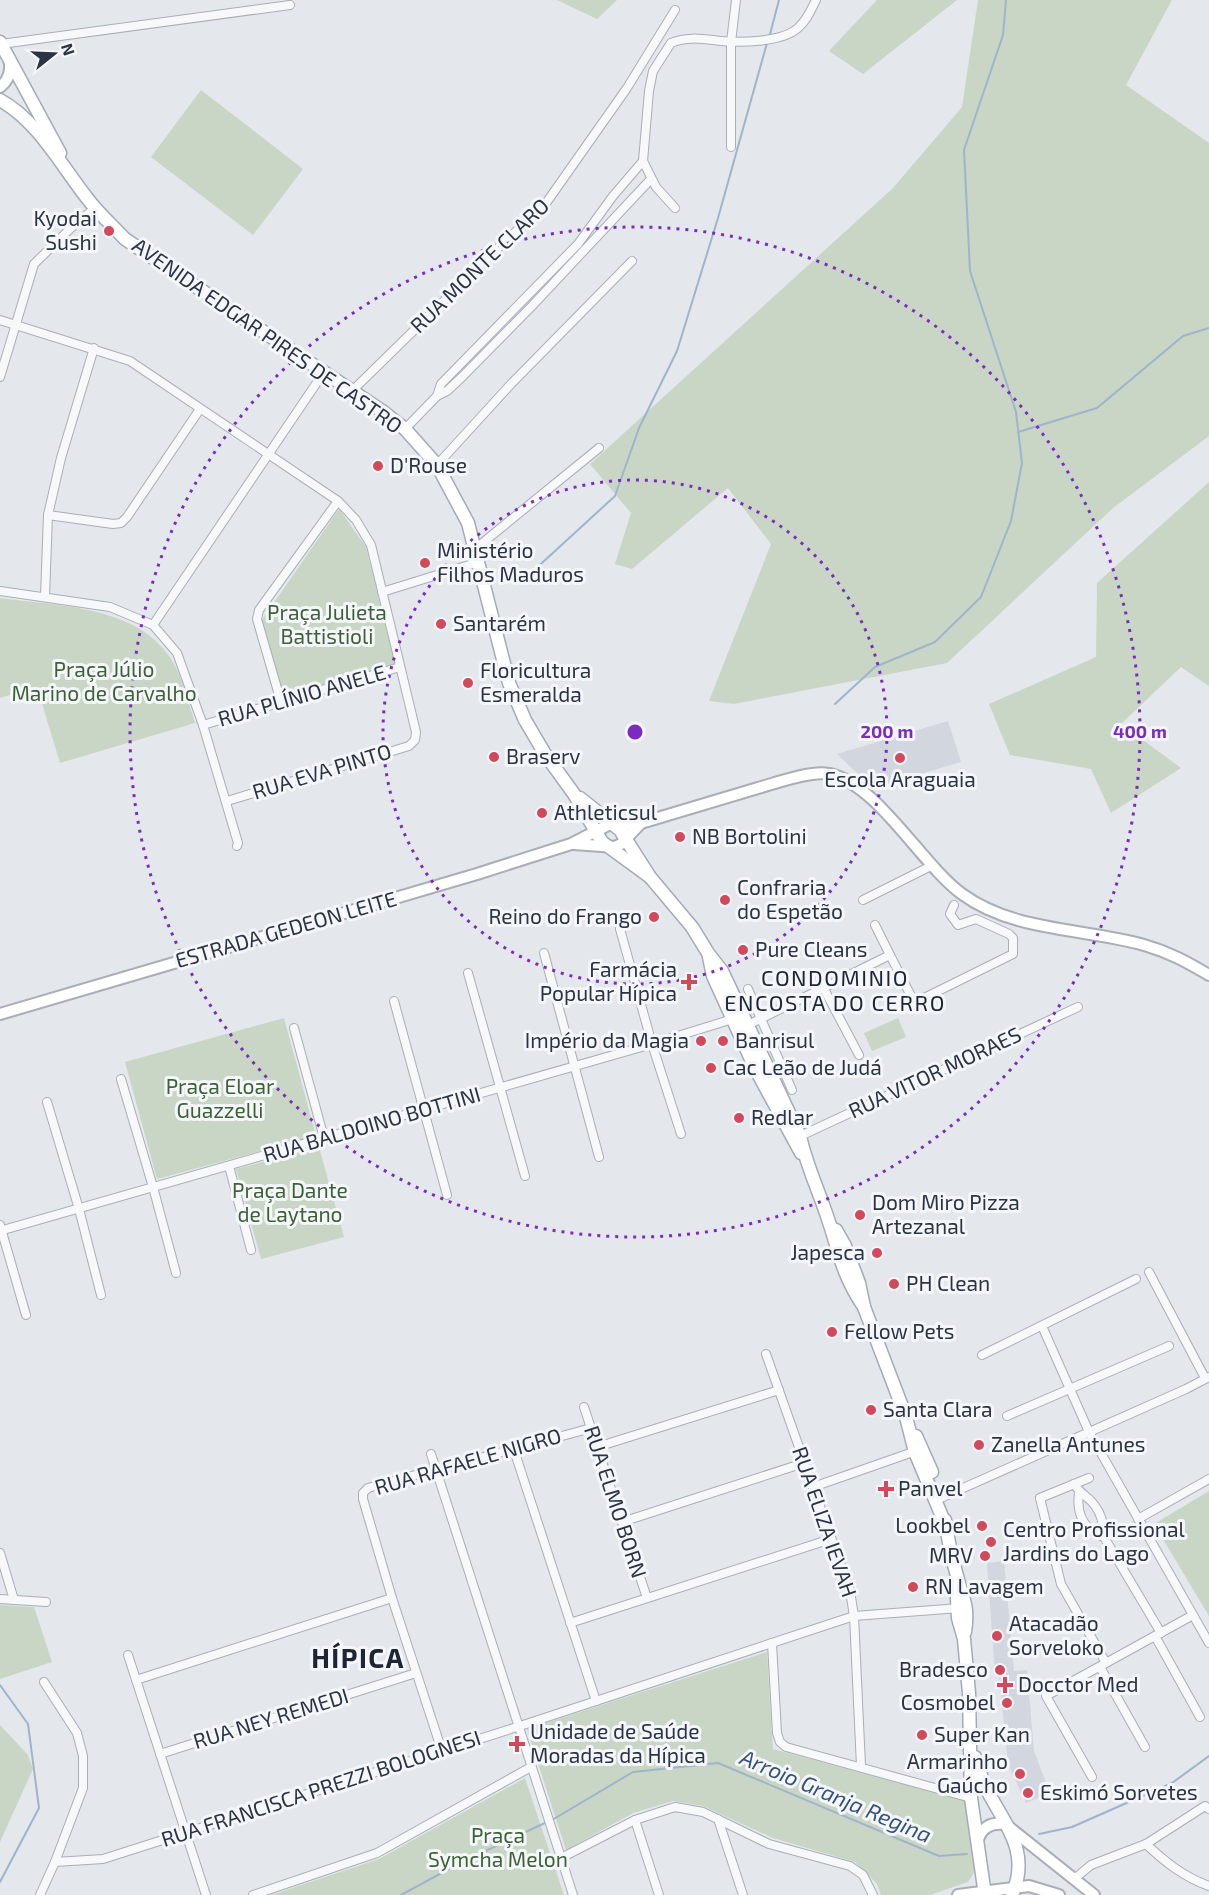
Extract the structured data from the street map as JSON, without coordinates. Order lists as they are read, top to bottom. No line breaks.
{"streets":{"main road":["AVENIDA EDGAR PIRES DE CASTRO","ESTRADA GEDEON LEITE"],"street":["RUA MONTE CLARO","RUA PLÍNIO ANELE","RUA EVA PINTO","RUA VITOR MORAES","RUA BALDOINO BOTTINI","RUA RAFAELE NIGRO","RUA ELMO BORN","RUA ELIZA IEVAH","RUA NEY REMEDI","RUA FRANCISCA PREZZI BOLOGNESI"]},"crossings":[["RUA MONTE CLARO","AVENIDA EDGAR PIRES DE CASTRO"],["AVENIDA EDGAR PIRES DE CASTRO","ESTRADA GEDEON LEITE"],["AVENIDA EDGAR PIRES DE CASTRO","RUA VITOR MORAES"],["AVENIDA EDGAR PIRES DE CASTRO","RUA BALDOINO BOTTINI"],["AVENIDA EDGAR PIRES DE CASTRO","RUA FRANCISCA PREZZI BOLOGNESI"],["RUA PLÍNIO ANELE","RUA EVA PINTO"],["RUA RAFAELE NIGRO","RUA ELMO BORN"],["RUA RAFAELE NIGRO","RUA NEY REMEDI"],["RUA RAFAELE NIGRO","RUA FRANCISCA PREZZI BOLOGNESI"],["RUA ELIZA IEVAH","RUA FRANCISCA PREZZI BOLOGNESI"]],"districts":["CONDOMINIO ENCOSTA DO CERRO","HÍPICA"],"water":["Arroio Granja Regina"],"parks":["Praça Julieta Battistioli","Praça Júlio Marino de Carvalho","Praça Eloar Guazzelli","Praça Dante de Laytano","Praça Symcha Melon"],"places":{"other":["Kyodai Sushi","D'Rouse","Ministério Filhos Maduros","Santarém","Floricultura Esmeralda","Braserv","Escola Araguaia","Athleticsul","NB Bortolini","Confraria do Espetão","Reino do Frango","Pure Cleans","Império da Magia","Banrisul","Cac Leão de Judá","Redlar","Dom Miro Pizza Artezanal","Japesca","PH Clean","Fellow Pets","Santa Clara","Zanella Antunes","Lookbel","Centro Profissional Jardins do Lago","MRV","RN Lavagem","Atacadão Sorveloko","Bradesco","Cosmobel","Super Kan","Armarinho Gaúcho","Eskimó Sorvetes"],"health":["Farmácia Popular Hípica","Panvel","Docctor Med","Unidade de Saúde Moradas da Hípica"]},"north":"right","rings":["200 m","400 m"]}
